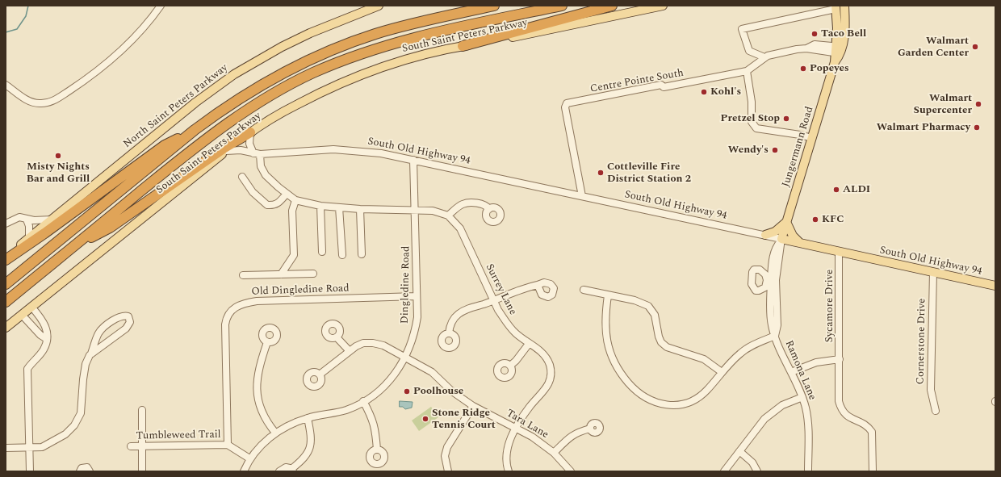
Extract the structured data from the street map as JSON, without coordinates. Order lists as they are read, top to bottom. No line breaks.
{"streets":{"main road":["South Saint Peters Parkway","North Saint Peters Parkway","Jungermann Road","South Old Highway 94"],"street":["Centre Pointe South","Dingledine Road","Surrey Lane","Old Dingledine Road","Sycamore Drive","Cornerstone Drive","Ramona Lane","Tara Lane","Tumbleweed Trail"]},"crossings":[["South Saint Peters Parkway","South Old Highway 94"],["Centre Pointe South","Jungermann Road"],["Centre Pointe South","South Old Highway 94"],["Jungermann Road","South Old Highway 94"],["Jungermann Road","Ramona Lane"],["South Old Highway 94","Dingledine Road"],["South Old Highway 94","Sycamore Drive"],["South Old Highway 94","Cornerstone Drive"],["South Old Highway 94","Ramona Lane"],["Dingledine Road","Old Dingledine Road"],["Dingledine Road","Tara Lane"],["Surrey Lane","Tara Lane"],["Old Dingledine Road","Tumbleweed Trail"]],"places":["Taco Bell","Walmart Garden Center","Popeyes","Kohl's","Walmart Supercenter","Pretzel Stop","Walmart Pharmacy","Wendy's","Misty Nights Bar and Grill","Cottleville Fire District Station 2","ALDI","KFC","Poolhouse","Stone Ridge Tennis Court"]}
